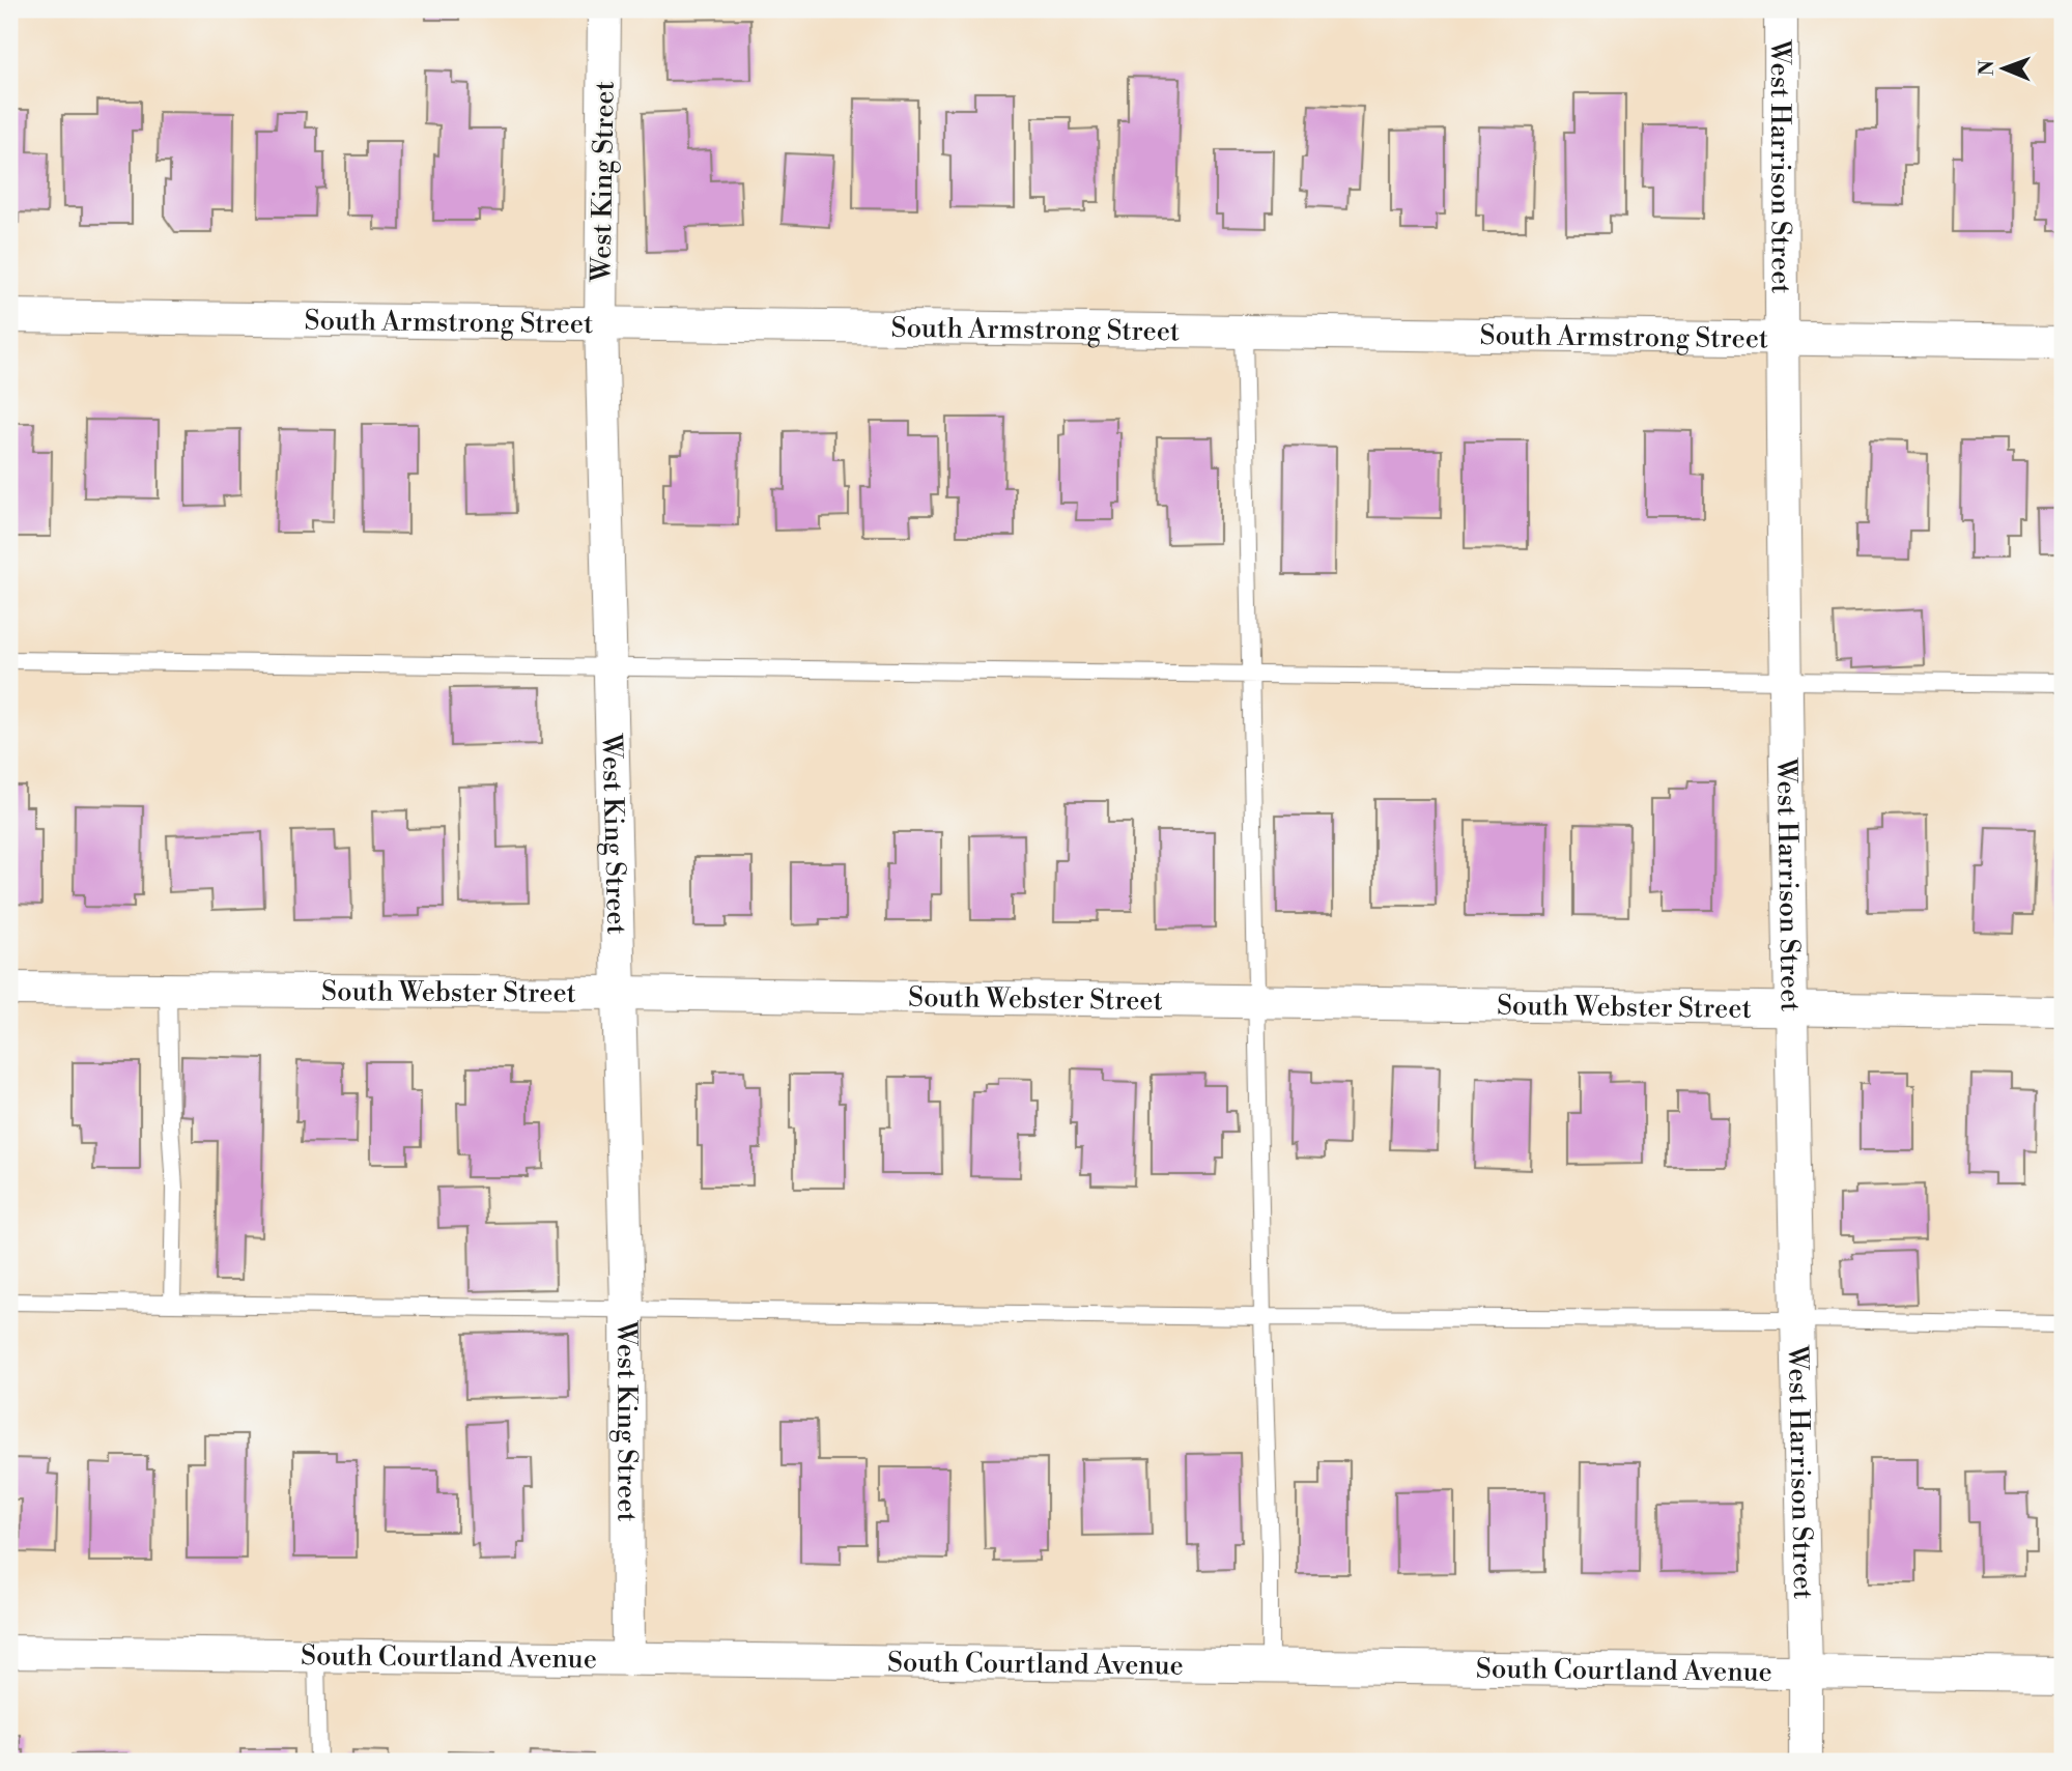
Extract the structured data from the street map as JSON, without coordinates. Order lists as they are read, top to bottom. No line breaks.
{"streets":{"street":["West Harrison Street","West King Street","South Armstrong Street","South Webster Street","South Courtland Avenue"]},"crossings":[["West Harrison Street","South Armstrong Street"],["West Harrison Street","South Webster Street"],["West Harrison Street","South Courtland Avenue"],["West King Street","South Armstrong Street"],["West King Street","South Webster Street"],["West King Street","South Courtland Avenue"]],"north":"left"}
